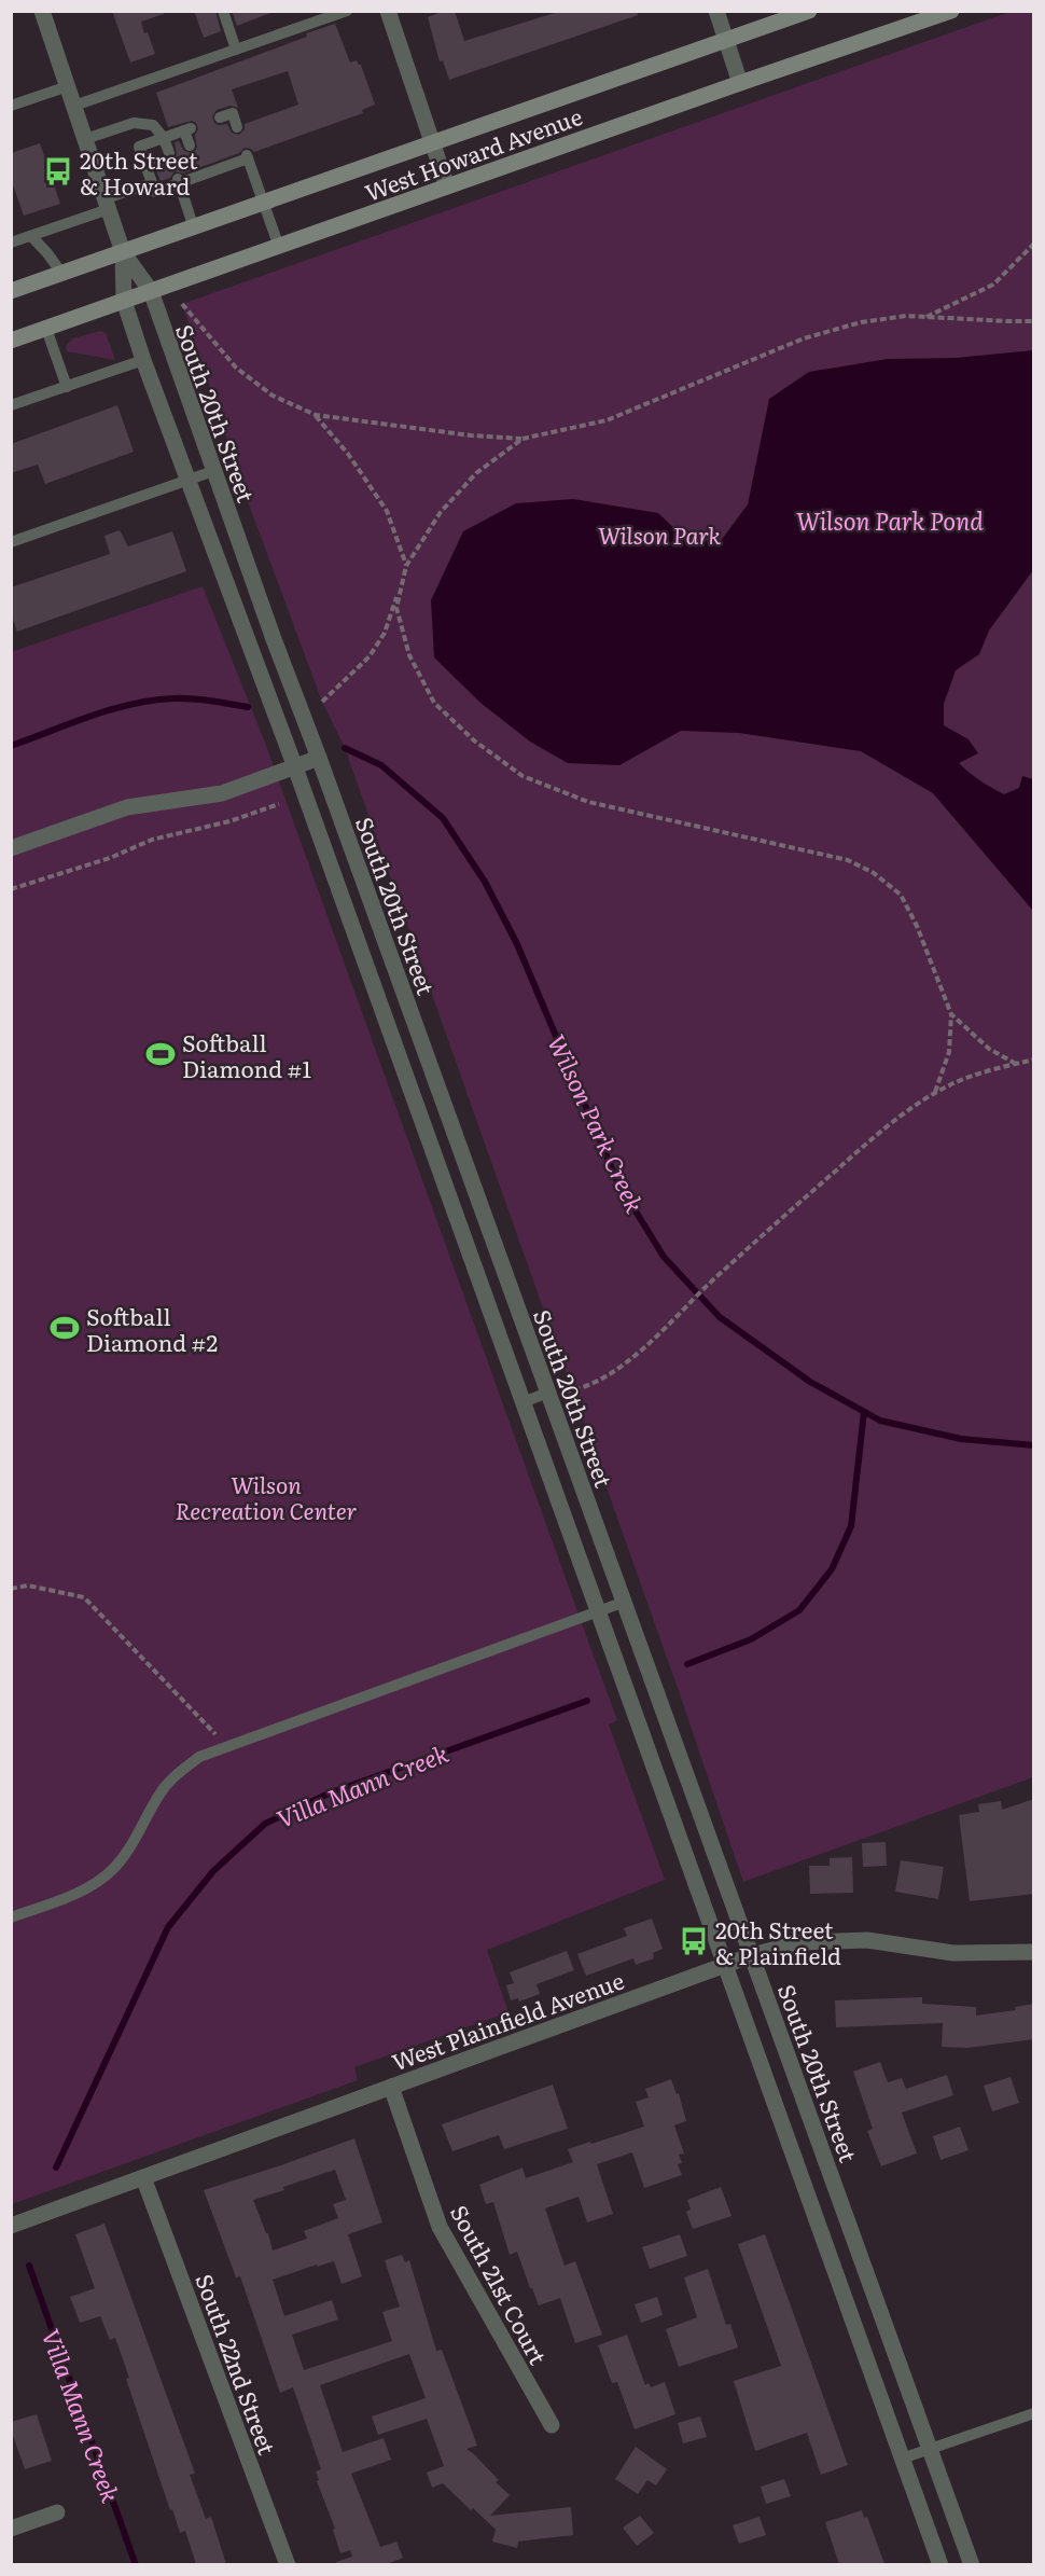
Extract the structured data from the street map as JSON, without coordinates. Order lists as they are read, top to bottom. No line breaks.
{"streets":{"main road":["West Howard Avenue"],"street":["South 20th Street","West Plainfield Avenue","South 21st Court","South 22nd Street"]},"crossings":[["West Howard Avenue","South 20th Street"],["South 20th Street","West Plainfield Avenue"],["West Plainfield Avenue","South 21st Court"],["West Plainfield Avenue","South 22nd Street"]],"water":["Wilson Park Pond","Wilson Park Creek","Villa Mann Creek"],"parks":["Wilson Park","Wilson Recreation Center"],"places":{"bus stop":["20th Street & Howard","20th Street & Plainfield"],"sports":["Softball Diamond #1","Softball Diamond #2"]}}
